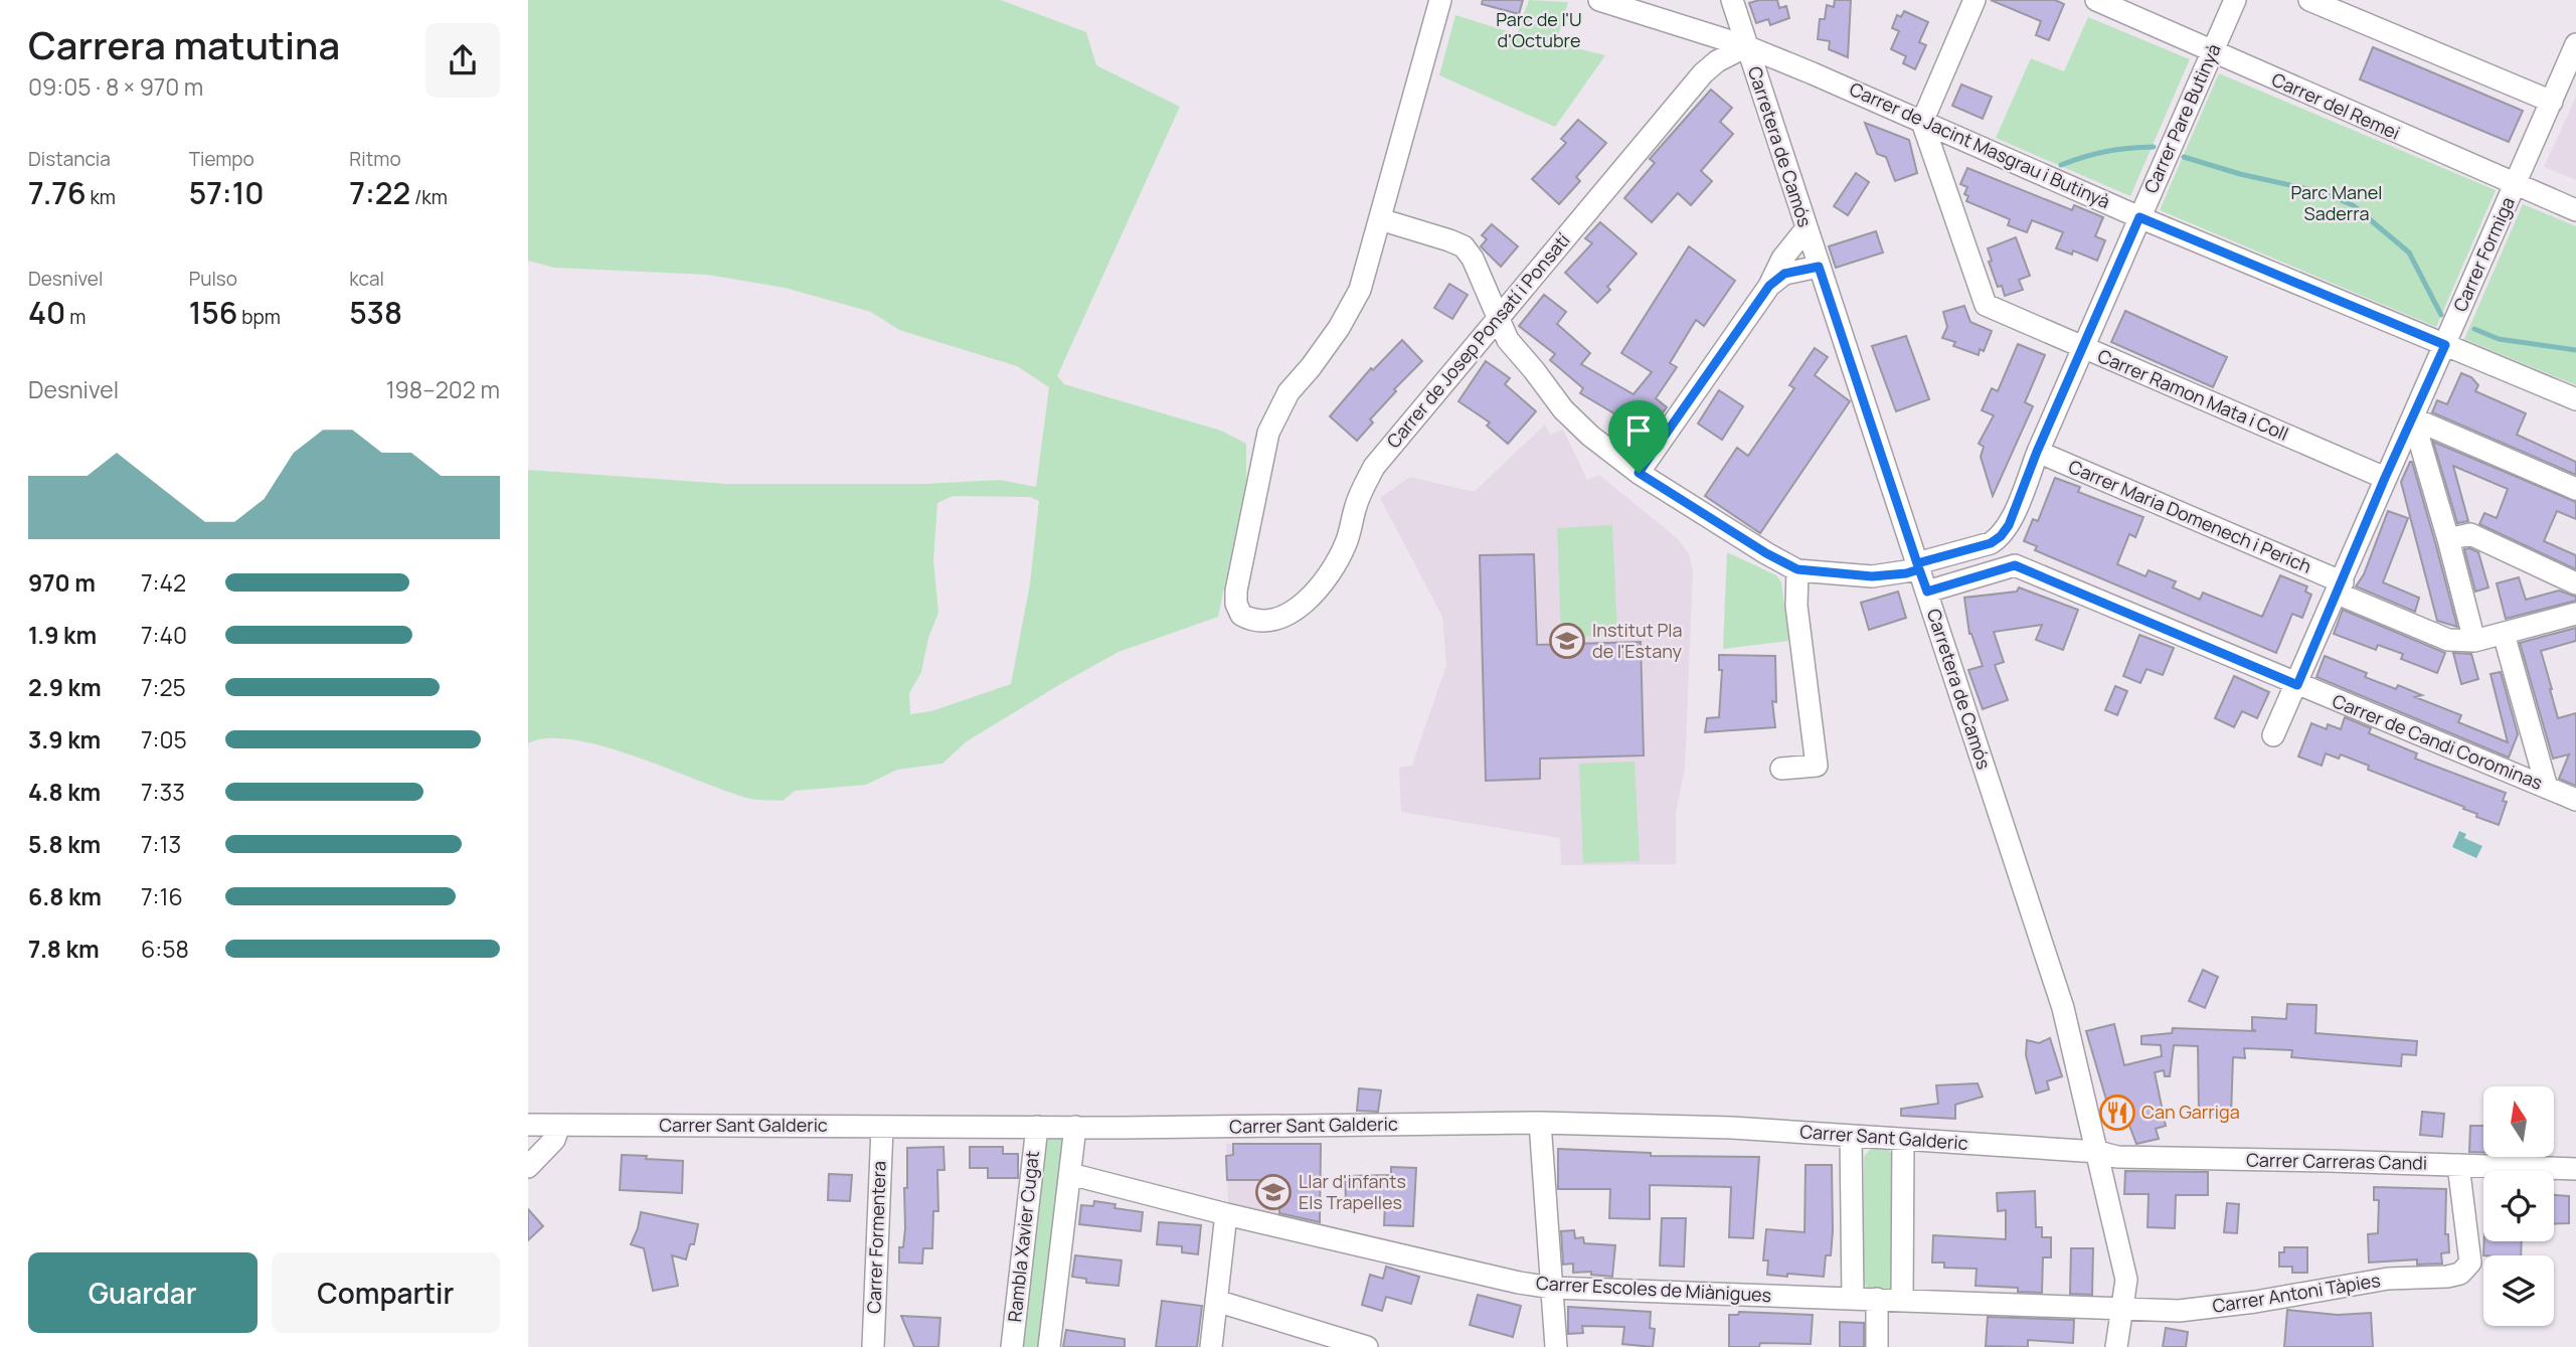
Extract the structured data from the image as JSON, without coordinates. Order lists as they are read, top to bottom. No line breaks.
{"streets":{"street":["Carrer del Remei","Carrer Pare Butinyà","Carrer de Jacint Masgrau i Butinyà","Carretera de Camós","Carrer Formiga","Carrer de Josep Ponsatí i Ponsatí","Carrer Ramon Mata i Coll","Carrer Maria Domenech i Perich","Carrer de Candi Corominas","Carrer Sant Galderic","Carrer Carreras Candi","Rambla Xavier Cugat","Carrer Formentera","Carrer Escoles de Miànigues","Carrer Antoni Tàpies"]},"crossings":[["Carrer del Remei","Carrer Pare Butinyà"],["Carrer del Remei","Carrer Formiga"],["Carrer Pare Butinyà","Carrer de Jacint Masgrau i Butinyà"],["Carrer Pare Butinyà","Carrer Ramon Mata i Coll"],["Carrer Pare Butinyà","Carrer Maria Domenech i Perich"],["Carrer de Jacint Masgrau i Butinyà","Carretera de Camós"],["Carrer de Jacint Masgrau i Butinyà","Carrer Formiga"],["Carrer de Jacint Masgrau i Butinyà","Carrer de Josep Ponsatí i Ponsatí"],["Carrer de Jacint Masgrau i Butinyà","Carrer Ramon Mata i Coll"],["Carretera de Camós","Carrer de Josep Ponsatí i Ponsatí"],["Carretera de Camós","Carrer Sant Galderic"],["Carretera de Camós","Carrer Carreras Candi"],["Carretera de Camós","Carrer Escoles de Miànigues"],["Carretera de Camós","Carrer Antoni Tàpies"],["Carrer Formiga","Carrer Ramon Mata i Coll"],["Carrer Formiga","Carrer Maria Domenech i Perich"],["Carrer Formiga","Carrer de Candi Corominas"],["Carrer Sant Galderic","Carrer Carreras Candi"],["Carrer Sant Galderic","Rambla Xavier Cugat"],["Carrer Sant Galderic","Carrer Formentera"],["Carrer Carreras Candi","Carrer Antoni Tàpies"],["Rambla Xavier Cugat","Carrer Escoles de Miànigues"],["Carrer Escoles de Miànigues","Carrer Antoni Tàpies"]],"parks":["Parc de l'U d'Octubre","Parc Manel Saderra"],"places":{"school or university":["Institut Pla de l'Estany","Llar d'infants Els Trapelles"],"restaurant":["Can Garriga"]},"north":"top","page":{"heading":["Carrera matutina","09:05 · 8 × 970 m"],"stats":[["Distancia","7.76 km"],["Tiempo","57:10"],["Ritmo","7:22 /km"],["Desnivel","40 m"],["Pulso","156 bpm"],["kcal","538"]],"chart":["Desnivel","198–202 m"],"list":[{"name":"970 m","note":"7:42"},{"name":"1.9 km","note":"7:40"},{"name":"2.9 km","note":"7:25"},{"name":"3.9 km","note":"7:05"},{"name":"4.8 km","note":"7:33"},{"name":"5.8 km","note":"7:13"},{"name":"6.8 km","note":"7:16"},{"name":"7.8 km","note":"6:58"}],"buttons":["Guardar","Compartir"]}}
